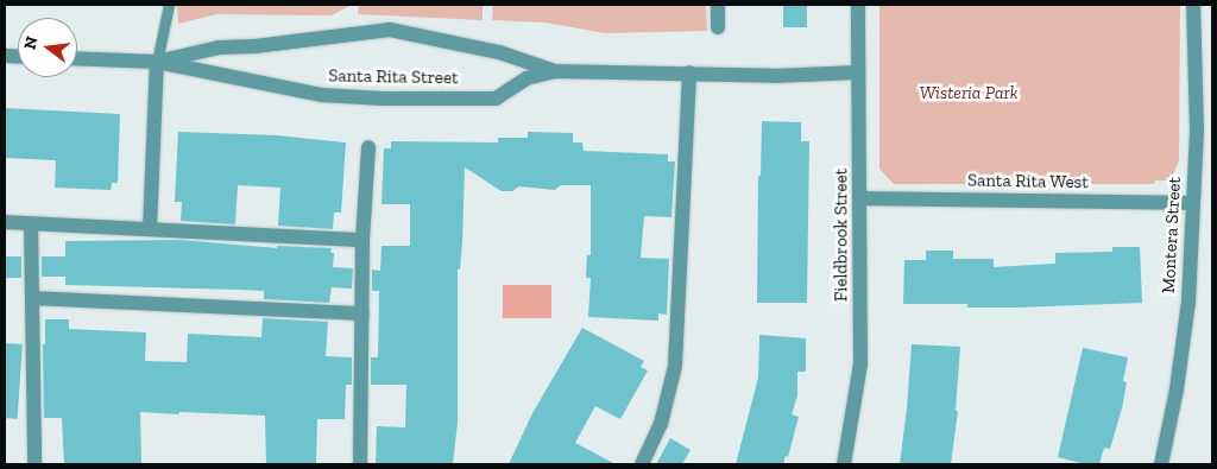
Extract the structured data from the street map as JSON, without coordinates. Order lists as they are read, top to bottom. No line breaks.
{"streets":{"street":["Santa Rita Street","Santa Rita West","Fieldbrook Street","Montera Street"]},"crossings":[["Santa Rita Street","Fieldbrook Street"],["Santa Rita West","Fieldbrook Street"],["Santa Rita West","Montera Street"]],"parks":["Wisteria Park"],"north":"left"}
